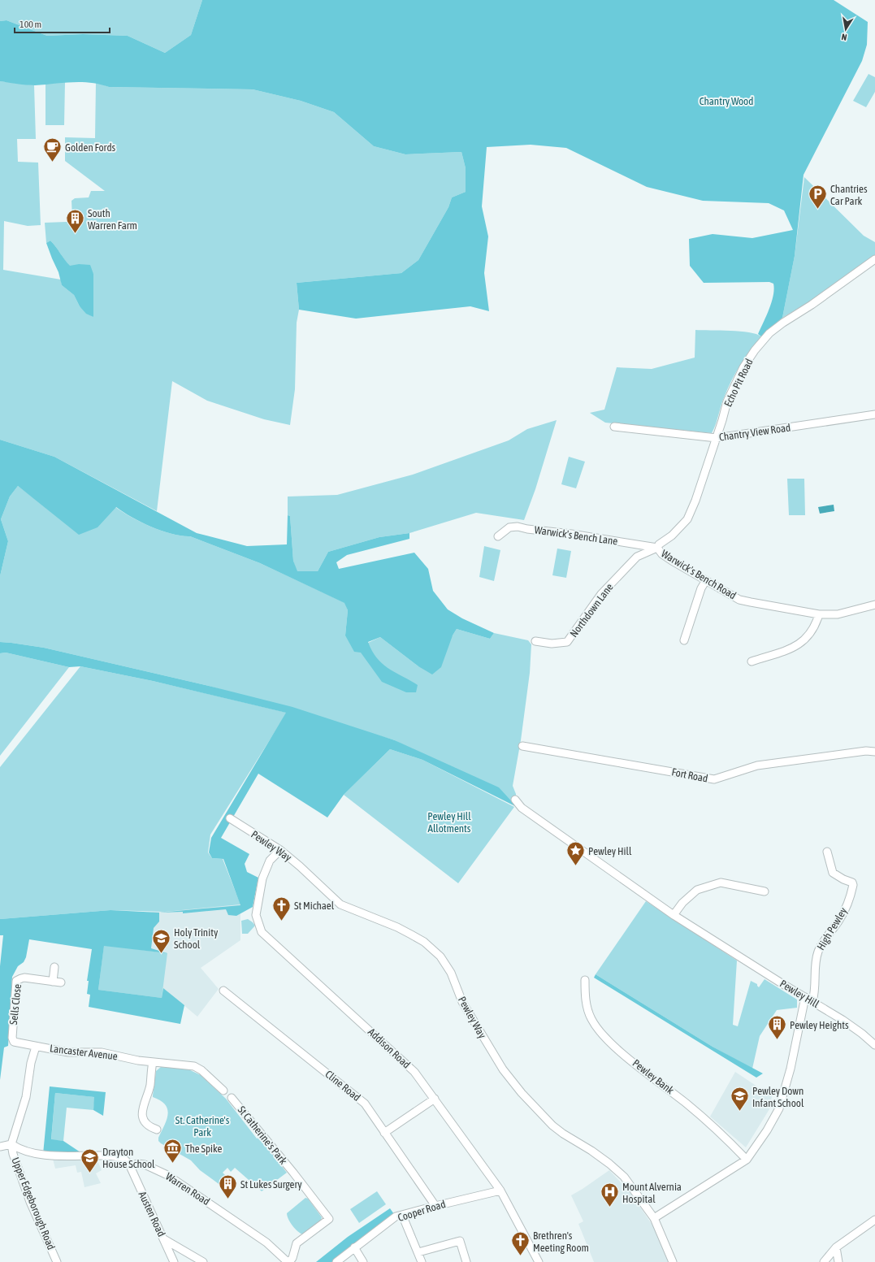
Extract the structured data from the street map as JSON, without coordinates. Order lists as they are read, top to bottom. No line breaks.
{"streets":{"street":["Echo Pit Road","Chantry View Road","Warwick's Bench Lane","Warwick's Bench Road","Northdown Lane","Fort Road","Pewley Way","High Pewley","Pewley Hill","Sells Close","Addison Road","Lancaster Avenue","Pewley Bank","Cline Road","St Catherine's Park","Warren Road","Upper Edgeborough Road","Cooper Road","Austen Road"]},"crossings":[["Echo Pit Road","Chantry View Road"],["Echo Pit Road","Warwick's Bench Lane"],["Echo Pit Road","Warwick's Bench Road"],["Echo Pit Road","Northdown Lane"],["Warwick's Bench Lane","Warwick's Bench Road"],["Warwick's Bench Lane","Northdown Lane"],["Warwick's Bench Road","Northdown Lane"],["Pewley Way","Addison Road"],["High Pewley","Pewley Hill"],["Sells Close","Lancaster Avenue"],["Addison Road","Cooper Road"],["Lancaster Avenue","Upper Edgeborough Road"],["Cline Road","Cooper Road"],["St Catherine's Park","Warren Road"],["Warren Road","Austen Road"]],"parks":["Chantry Wood","Pewley Hill Allotments","St. Catherine's Park"],"places":{"cafe":["Golden Fords"],"parking":["Chantries Car Park"],"building":["South Warren Farm","Pewley Heights","St Lukes Surgery"],"place":["Pewley Hill"],"church":["St Michael","Brethren's Meeting Room"],"school or university":["Holy Trinity School","Pewley Down Infant School","Drayton House School"],"museum":["The Spike"],"hospital":["Mount Alvernia Hospital"]},"scale_bar":"100 m","north":"bottom"}
